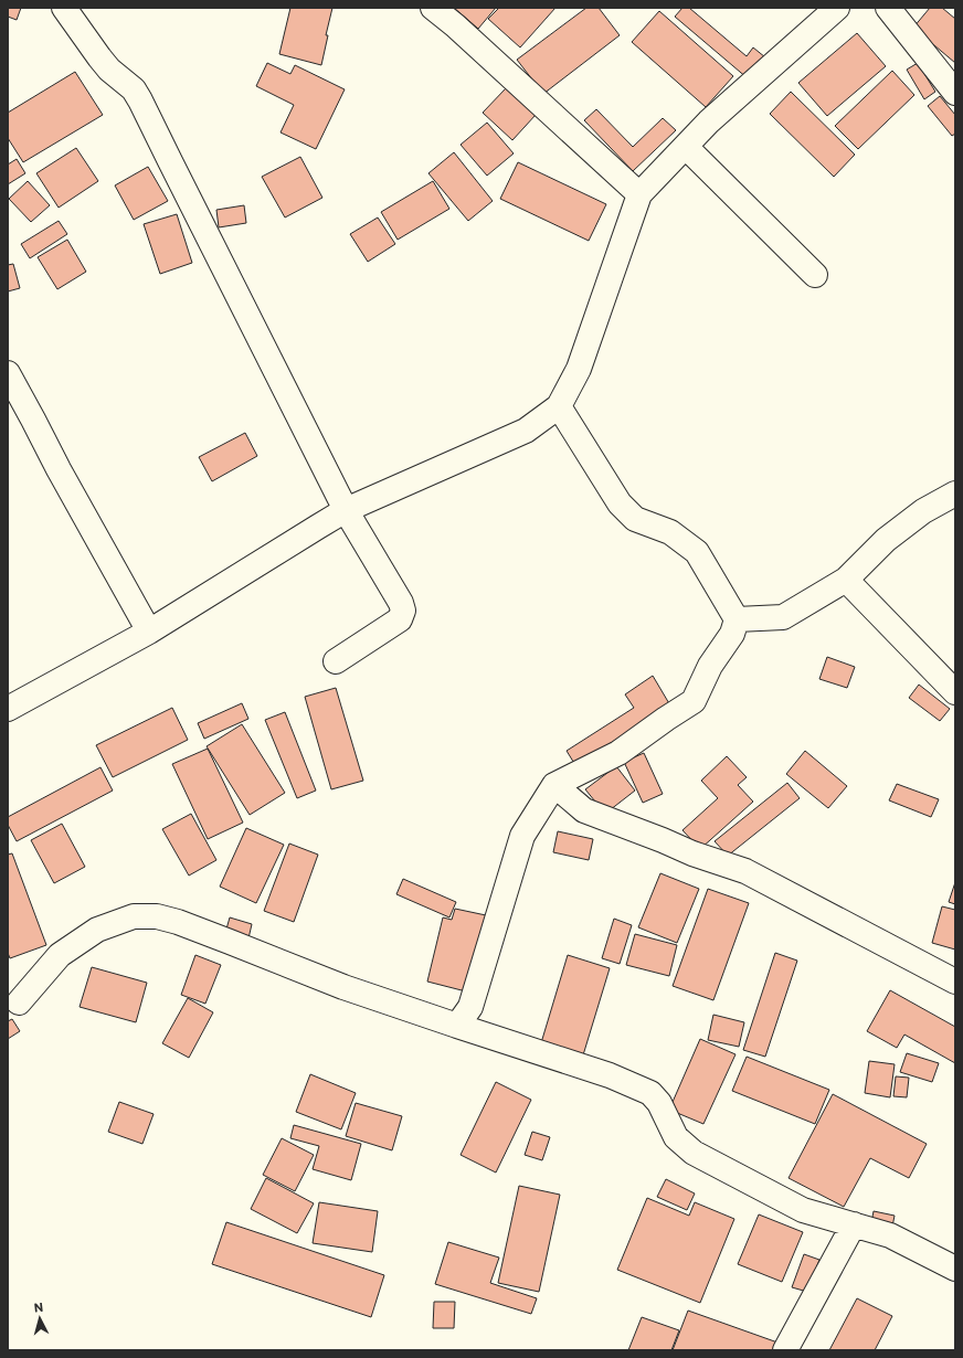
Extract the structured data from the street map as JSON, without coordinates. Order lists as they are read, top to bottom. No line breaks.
{"north":"top"}
